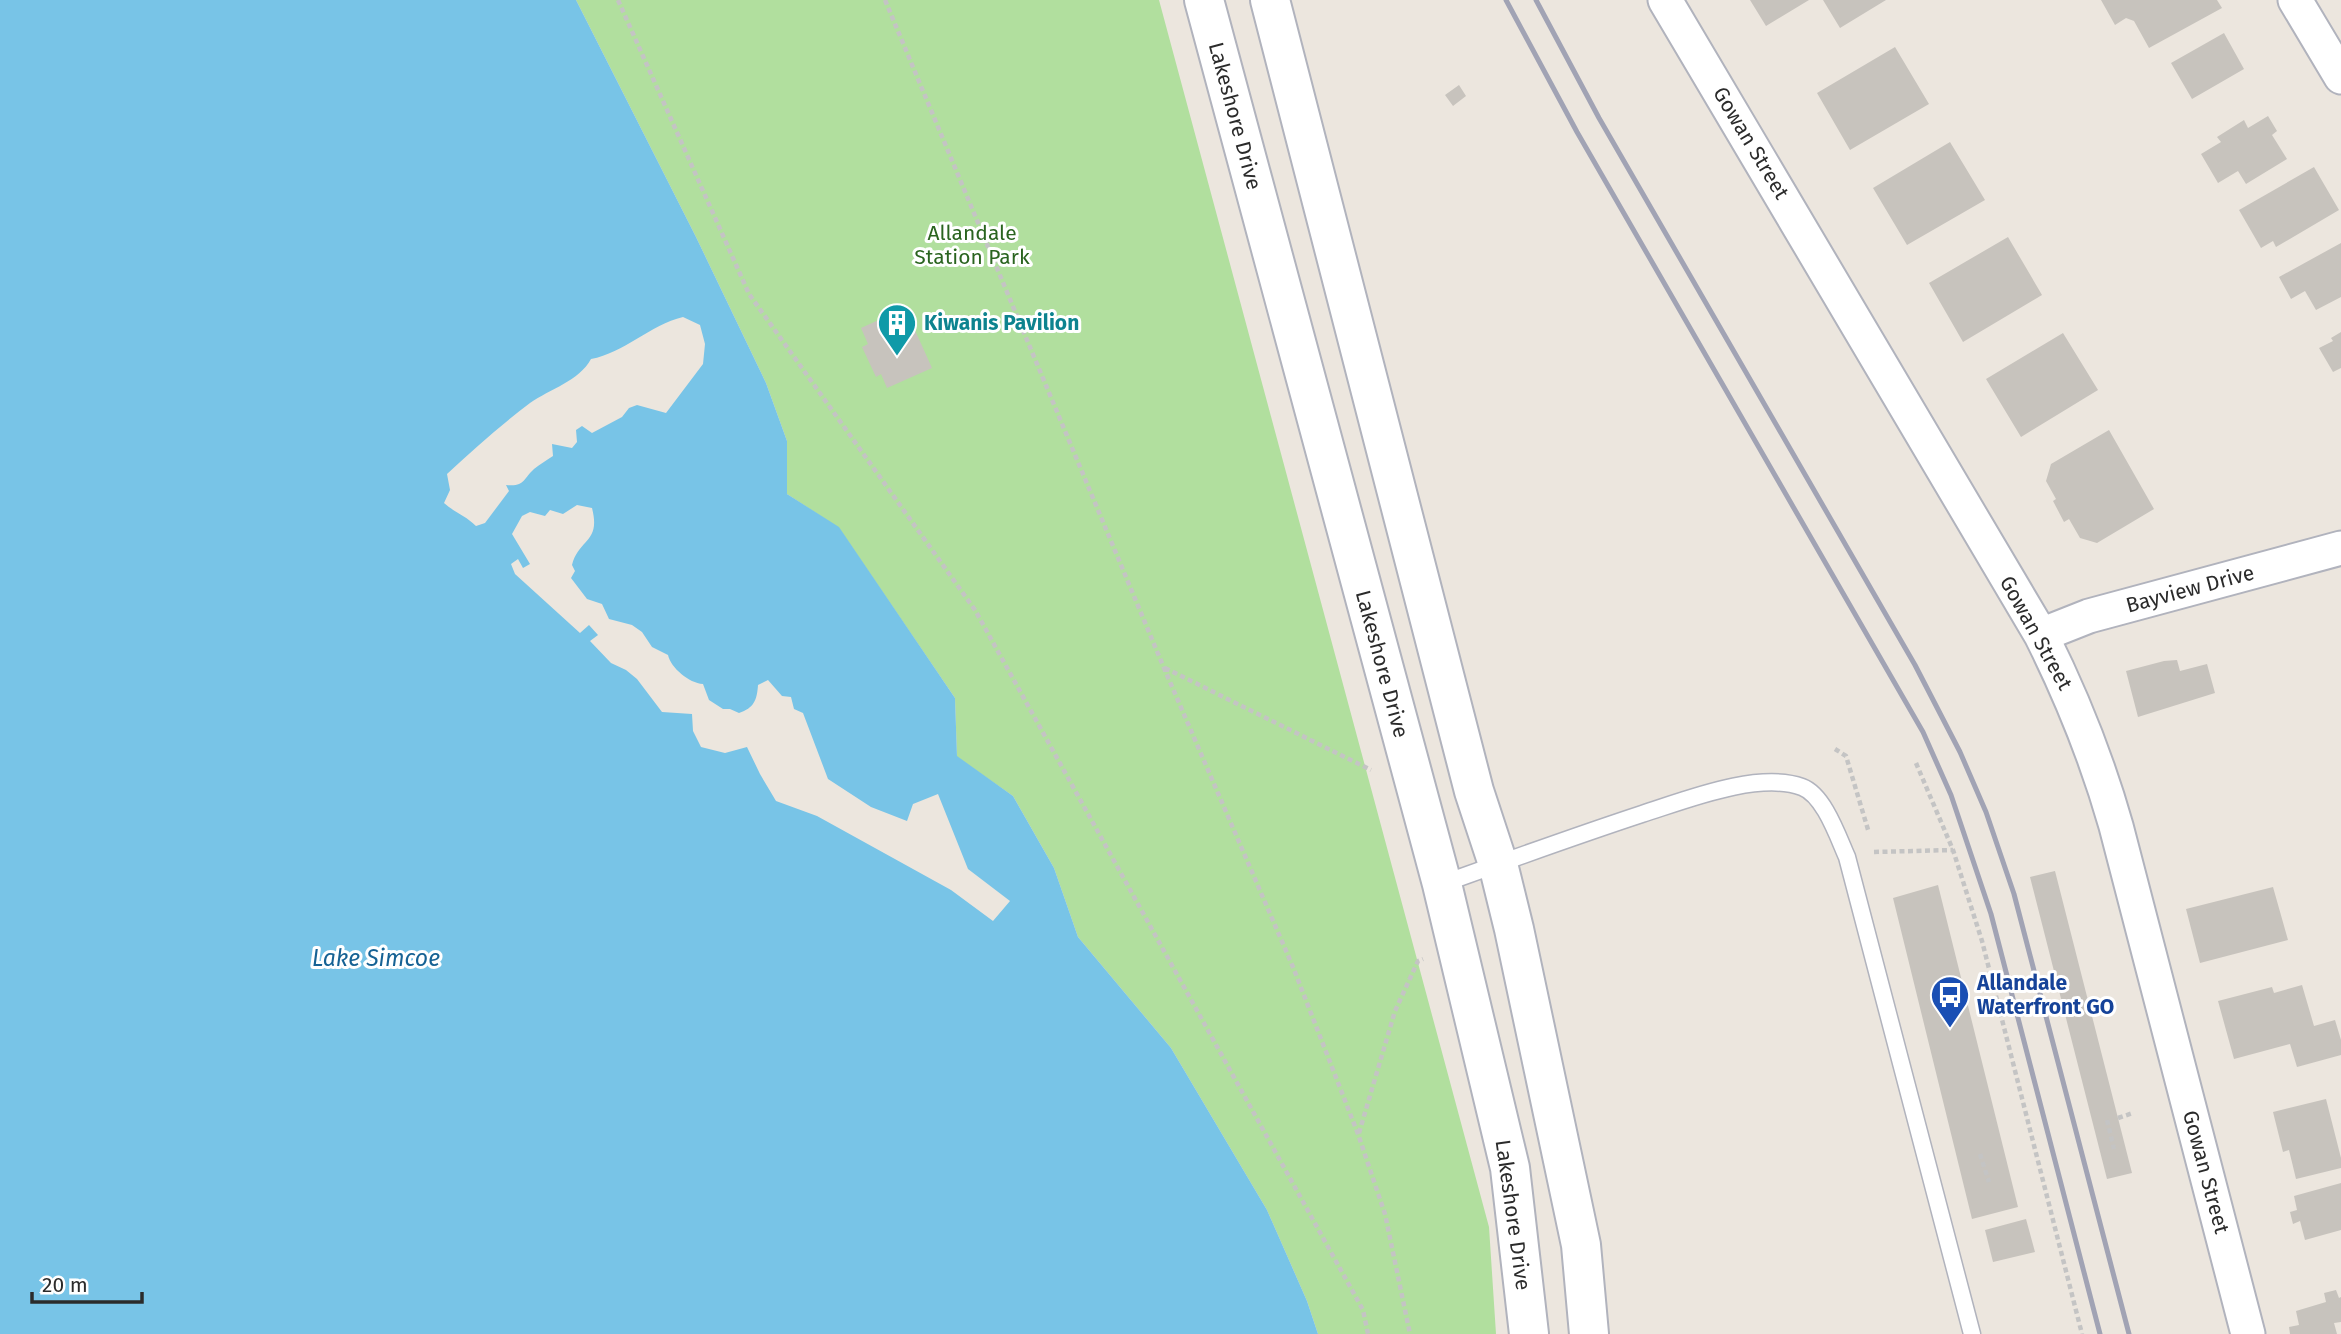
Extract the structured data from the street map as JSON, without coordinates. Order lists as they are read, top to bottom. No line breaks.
{"streets":{"main road":["Lakeshore Drive"],"street":["Gowan Street","Bayview Drive"]},"crossings":[["Gowan Street","Bayview Drive"]],"water":["Lake Simcoe"],"parks":["Allandale Station Park"],"places":{"building":["Kiwanis Pavilion"],"bus stop":["Allandale Waterfront GO"]},"scale_bar":"20 m"}
